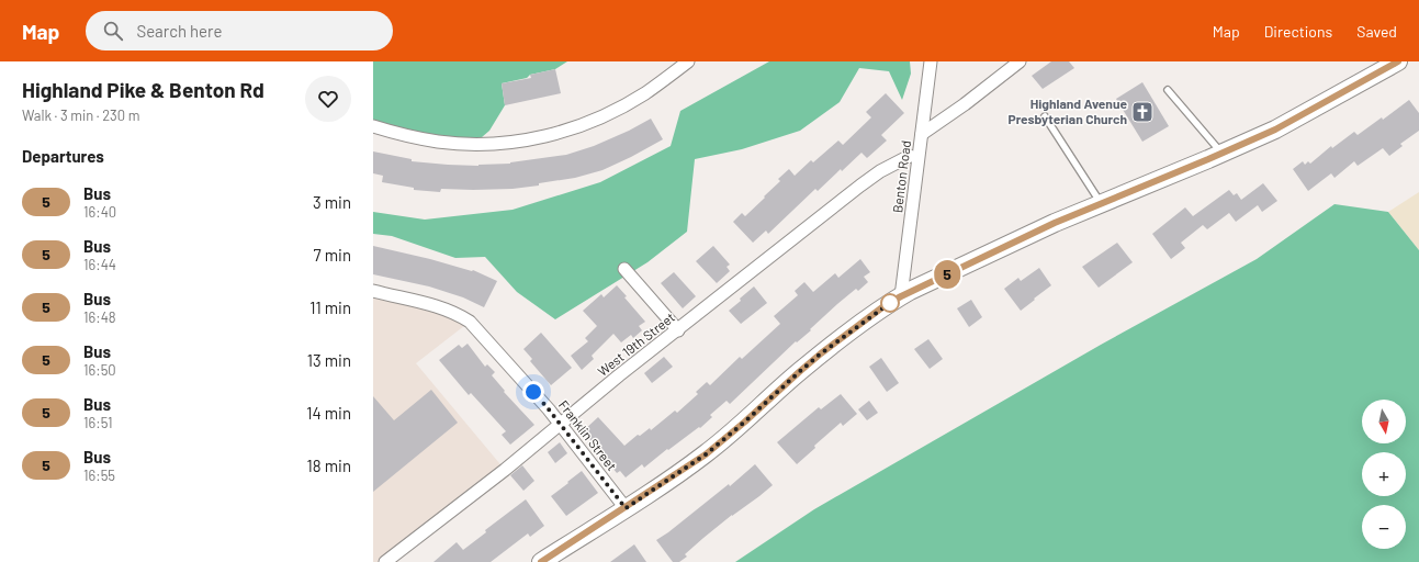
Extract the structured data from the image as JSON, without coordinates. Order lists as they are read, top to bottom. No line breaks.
{"streets":{"street":["Benton Road","West 19th Street","Franklin Street"]},"crossings":[["West 19th Street","Franklin Street"]],"places":{"church":["Highland Avenue Presbyterian Church"]},"lines":["bus line 5"],"north":"bottom","page":{"header":"Map","search":"Search here","nav":["Map","Directions","Saved"],"heading":[["Highland Pike & Benton Rd","Walk · 3 min · 230 m"],"Departures"],"on_map":"5","list":[{"mark":"5","name":"Bus","note":"16:40","value":"3 min"},{"mark":"5","name":"Bus","note":"16:44","value":"7 min"},{"mark":"5","name":"Bus","note":"16:48","value":"11 min"},{"mark":"5","name":"Bus","note":"16:50","value":"13 min"},{"mark":"5","name":"Bus","note":"16:51","value":"14 min"},{"mark":"5","name":"Bus","note":"16:55","value":"18 min"}],"map_buttons":["+","−"]}}
